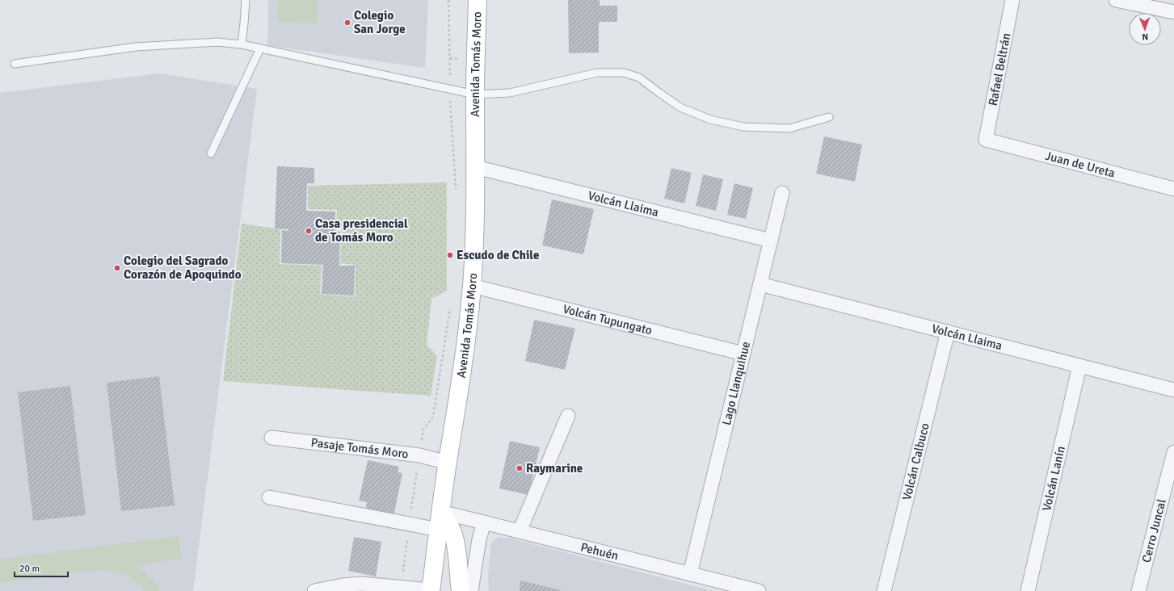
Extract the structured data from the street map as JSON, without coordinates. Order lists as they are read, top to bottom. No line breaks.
{"streets":{"main road":["Avenida Tomás Moro"],"street":["Rafael Beltrán","Juan de Ureta","Volcán Llaima","Volcán Tupungato","Lago Llanquihue","Pasaje Tomás Moro","Volcán Calbuco","Volcán Lanín","Cerro Juncal","Pehuén"]},"crossings":[["Avenida Tomás Moro","Volcán Llaima"],["Avenida Tomás Moro","Volcán Tupungato"],["Avenida Tomás Moro","Pasaje Tomás Moro"],["Avenida Tomás Moro","Pehuén"],["Rafael Beltrán","Juan de Ureta"],["Volcán Llaima","Lago Llanquihue"],["Volcán Llaima","Volcán Calbuco"],["Volcán Llaima","Volcán Lanín"],["Volcán Tupungato","Lago Llanquihue"],["Lago Llanquihue","Pehuén"]],"places":["Colegio San Jorge","Casa presidencial de Tomás Moro","Escudo de Chile","Colegio del Sagrado Corazón de Apoquindo","Raymarine"],"scale_bar":"20 m","north":"bottom"}
